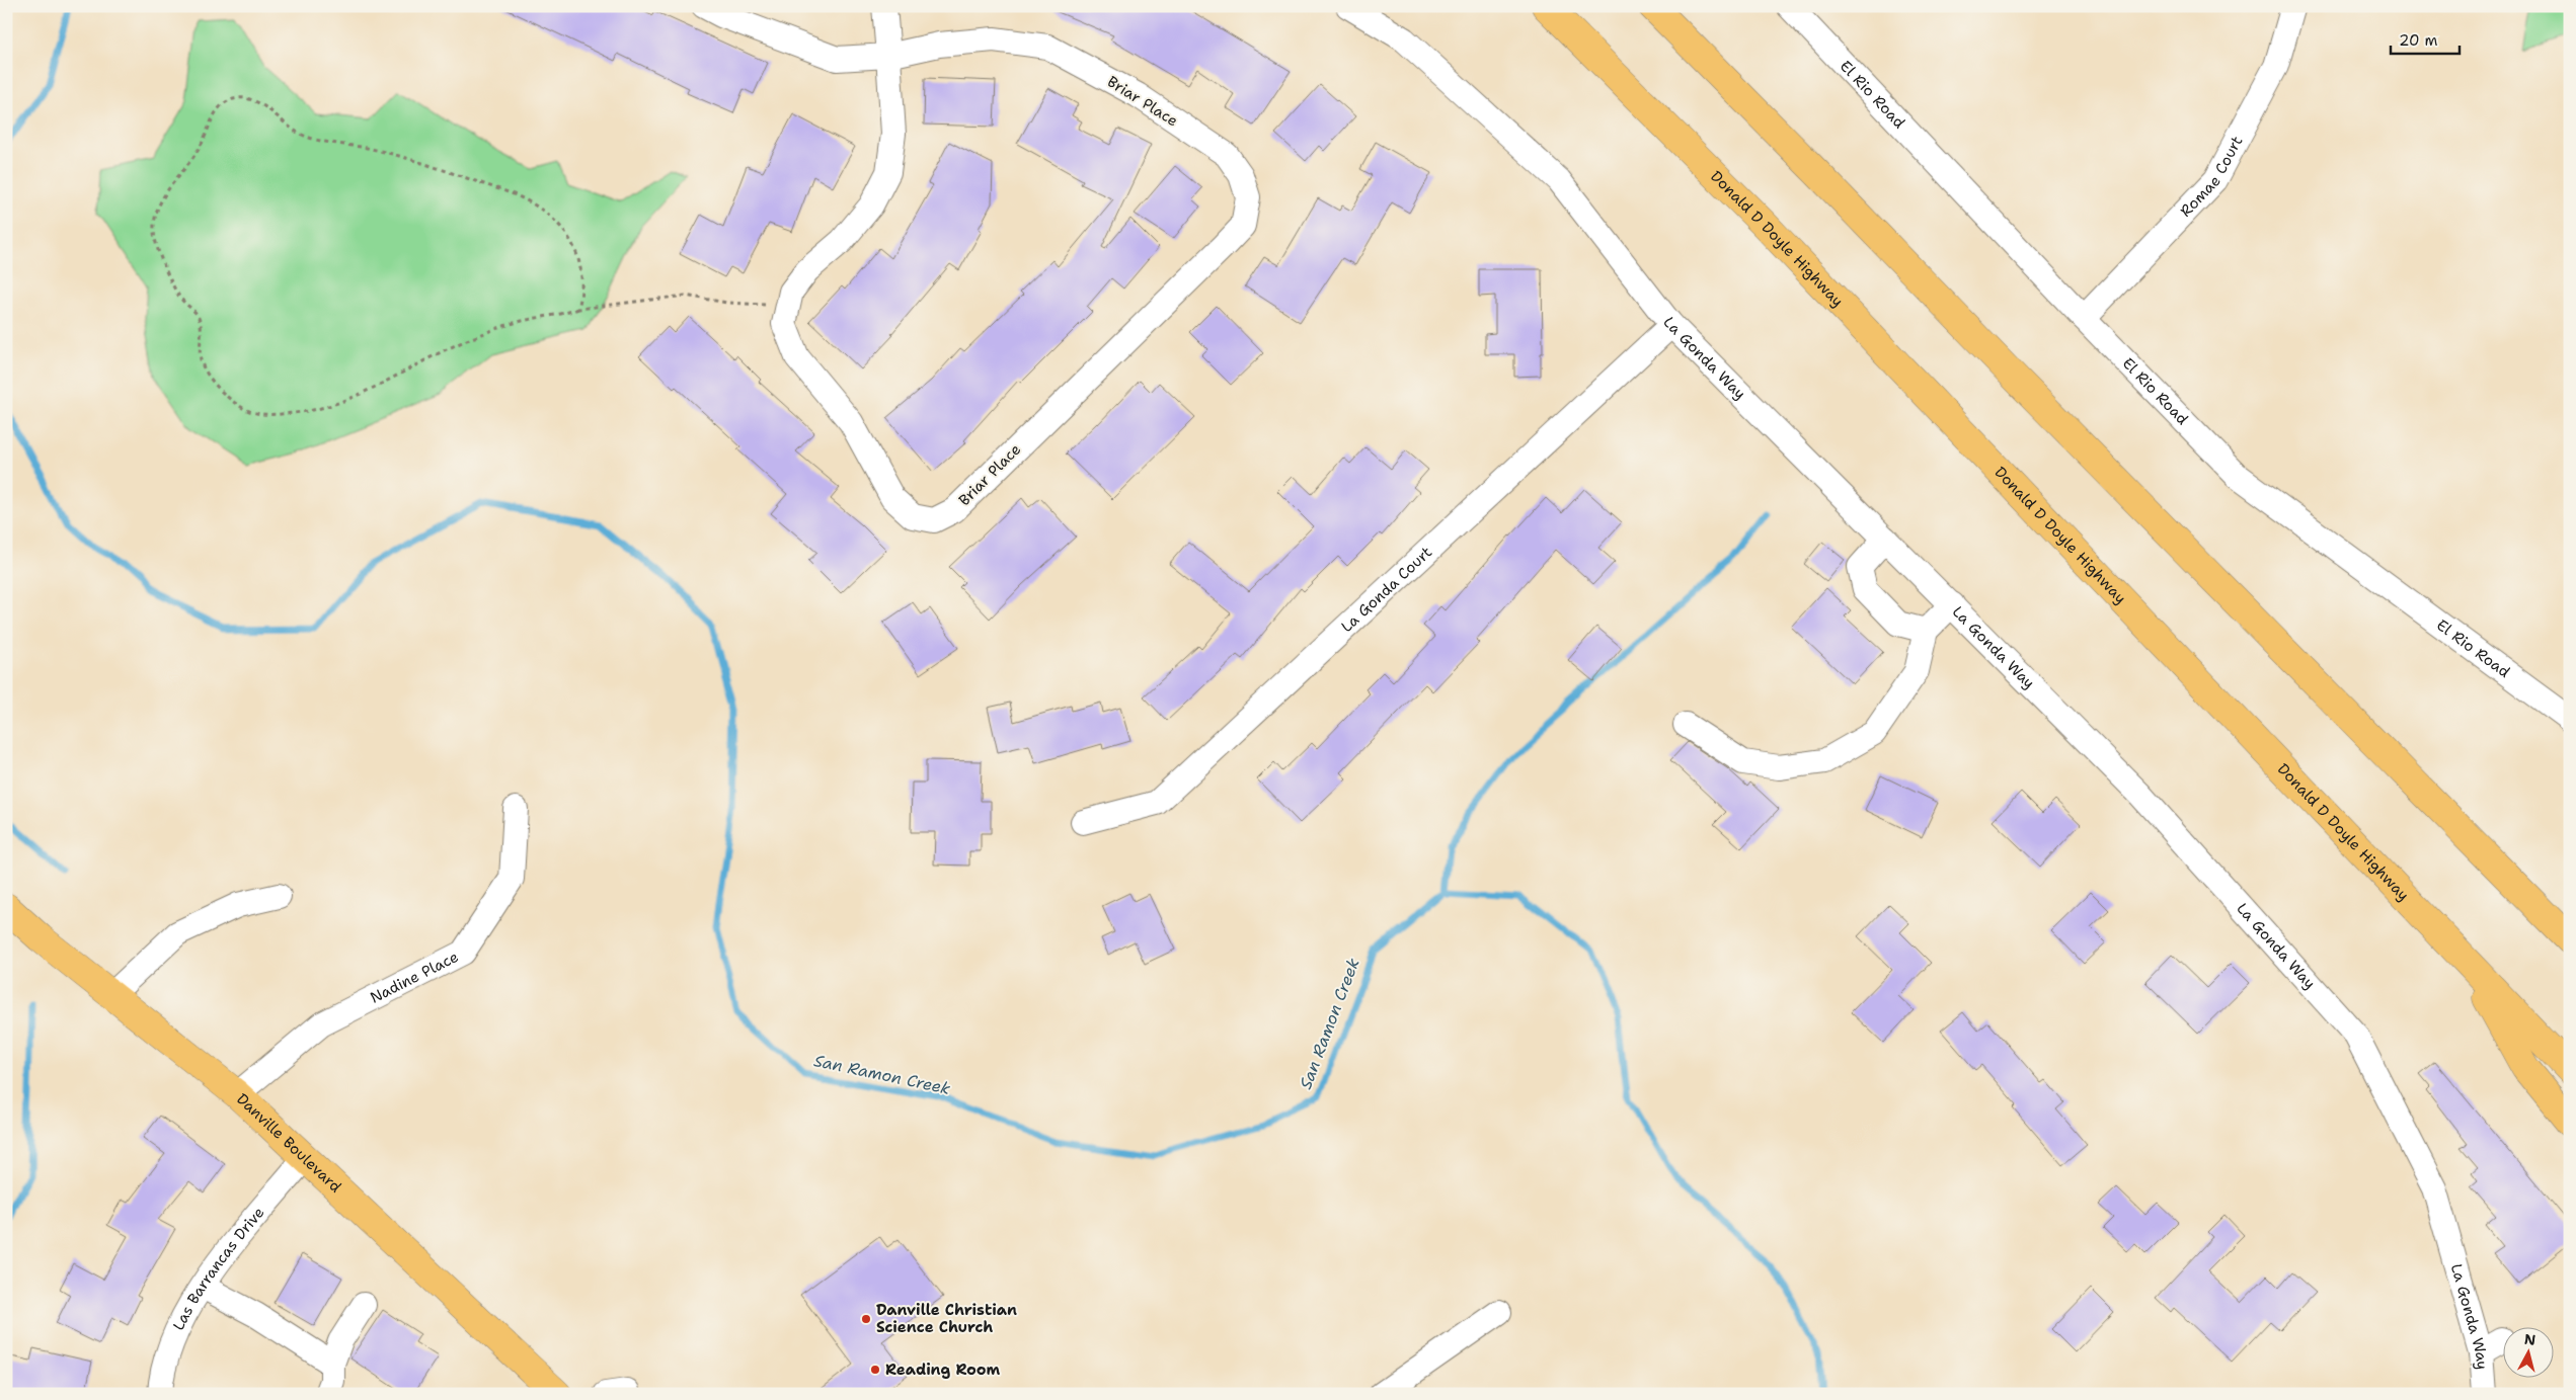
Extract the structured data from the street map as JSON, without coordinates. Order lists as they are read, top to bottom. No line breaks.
{"streets":{"main road":["Donald D Doyle Highway","Danville Boulevard"],"street":["El Rio Road","Briar Place","Romae Court","La Gonda Way","La Gonda Court","Nadine Place","Las Barrancas Drive"]},"crossings":[["El Rio Road","Romae Court"],["La Gonda Way","La Gonda Court"],["Nadine Place","Danville Boulevard"],["Danville Boulevard","Las Barrancas Drive"]],"water":["San Ramon Creek"],"places":["Danville Christian Science Church","Reading Room"],"scale_bar":"20 m","north":"top"}
